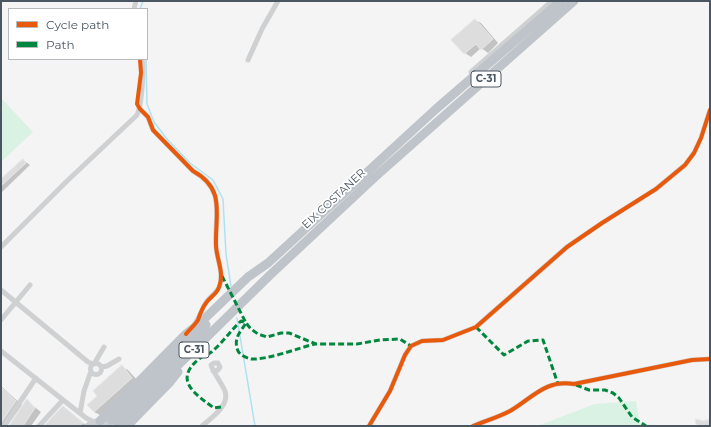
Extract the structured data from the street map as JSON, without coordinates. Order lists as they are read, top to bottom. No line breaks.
{"streets":{"highway":["C-31","EIX COSTANER"]},"crossings":[["C-31","EIX COSTANER"]],"legend":["Cycle path","Path"]}
